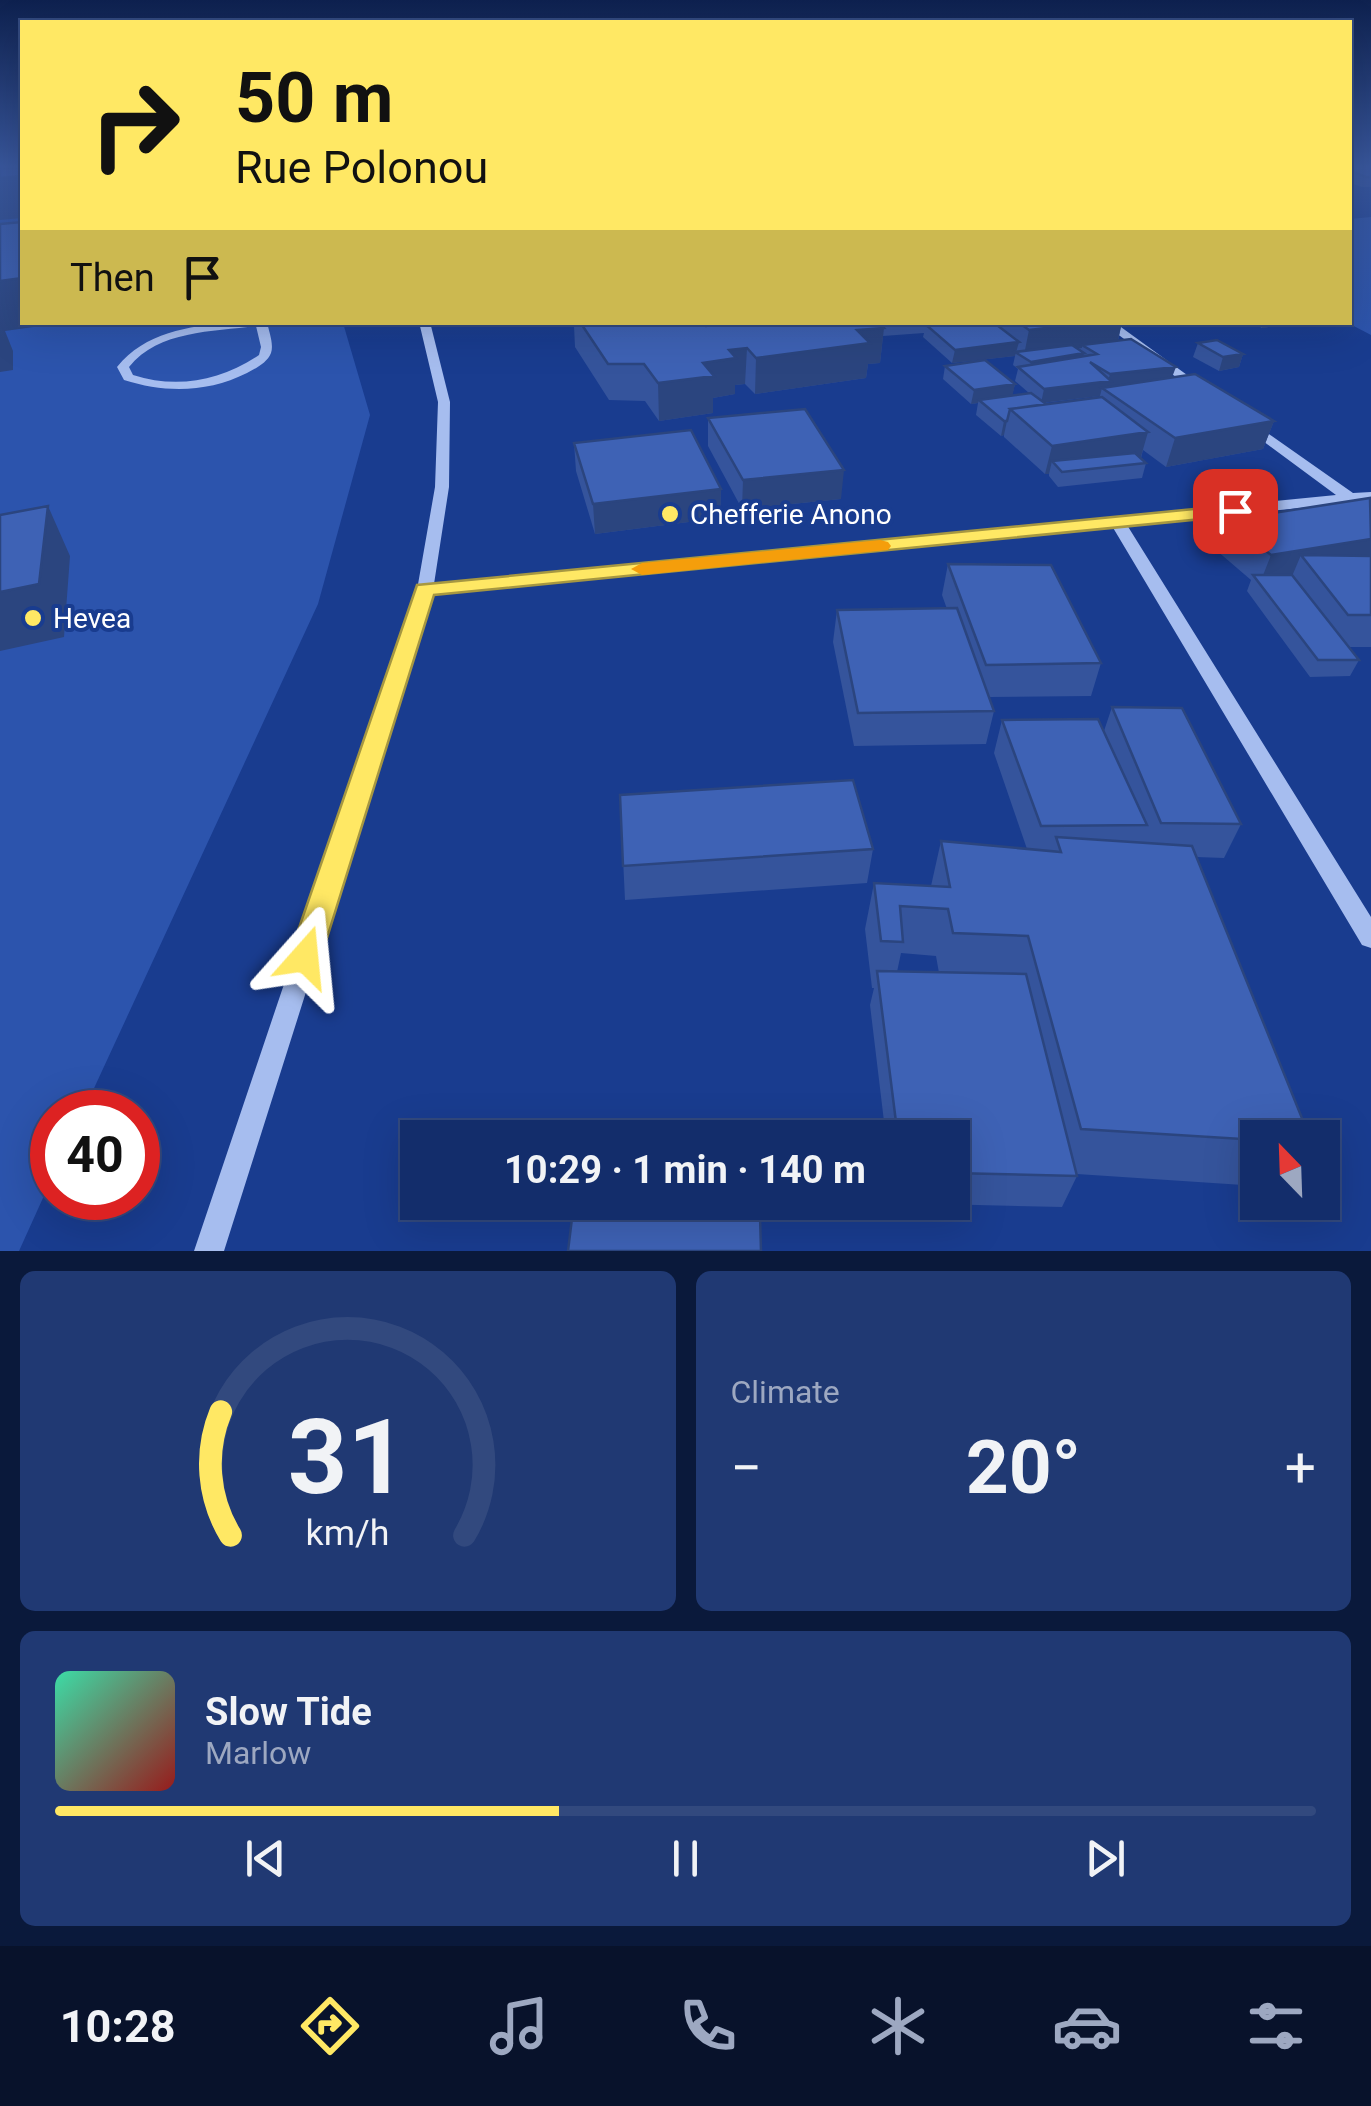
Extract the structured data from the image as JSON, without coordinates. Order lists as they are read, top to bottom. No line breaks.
{"places":["Chefferie Anono","Hevea"],"north":"top left","page":{"turn":["50 m","Rue Polonou"],"then":"Then","limit":"40","trip":"10:29 · 1 min · 140 m","tile":"Climate","heat":["−","20°","+"],"song":["Slow Tide","Marlow"],"tabs":"10:28","gauge":["31","km/h"]}}
